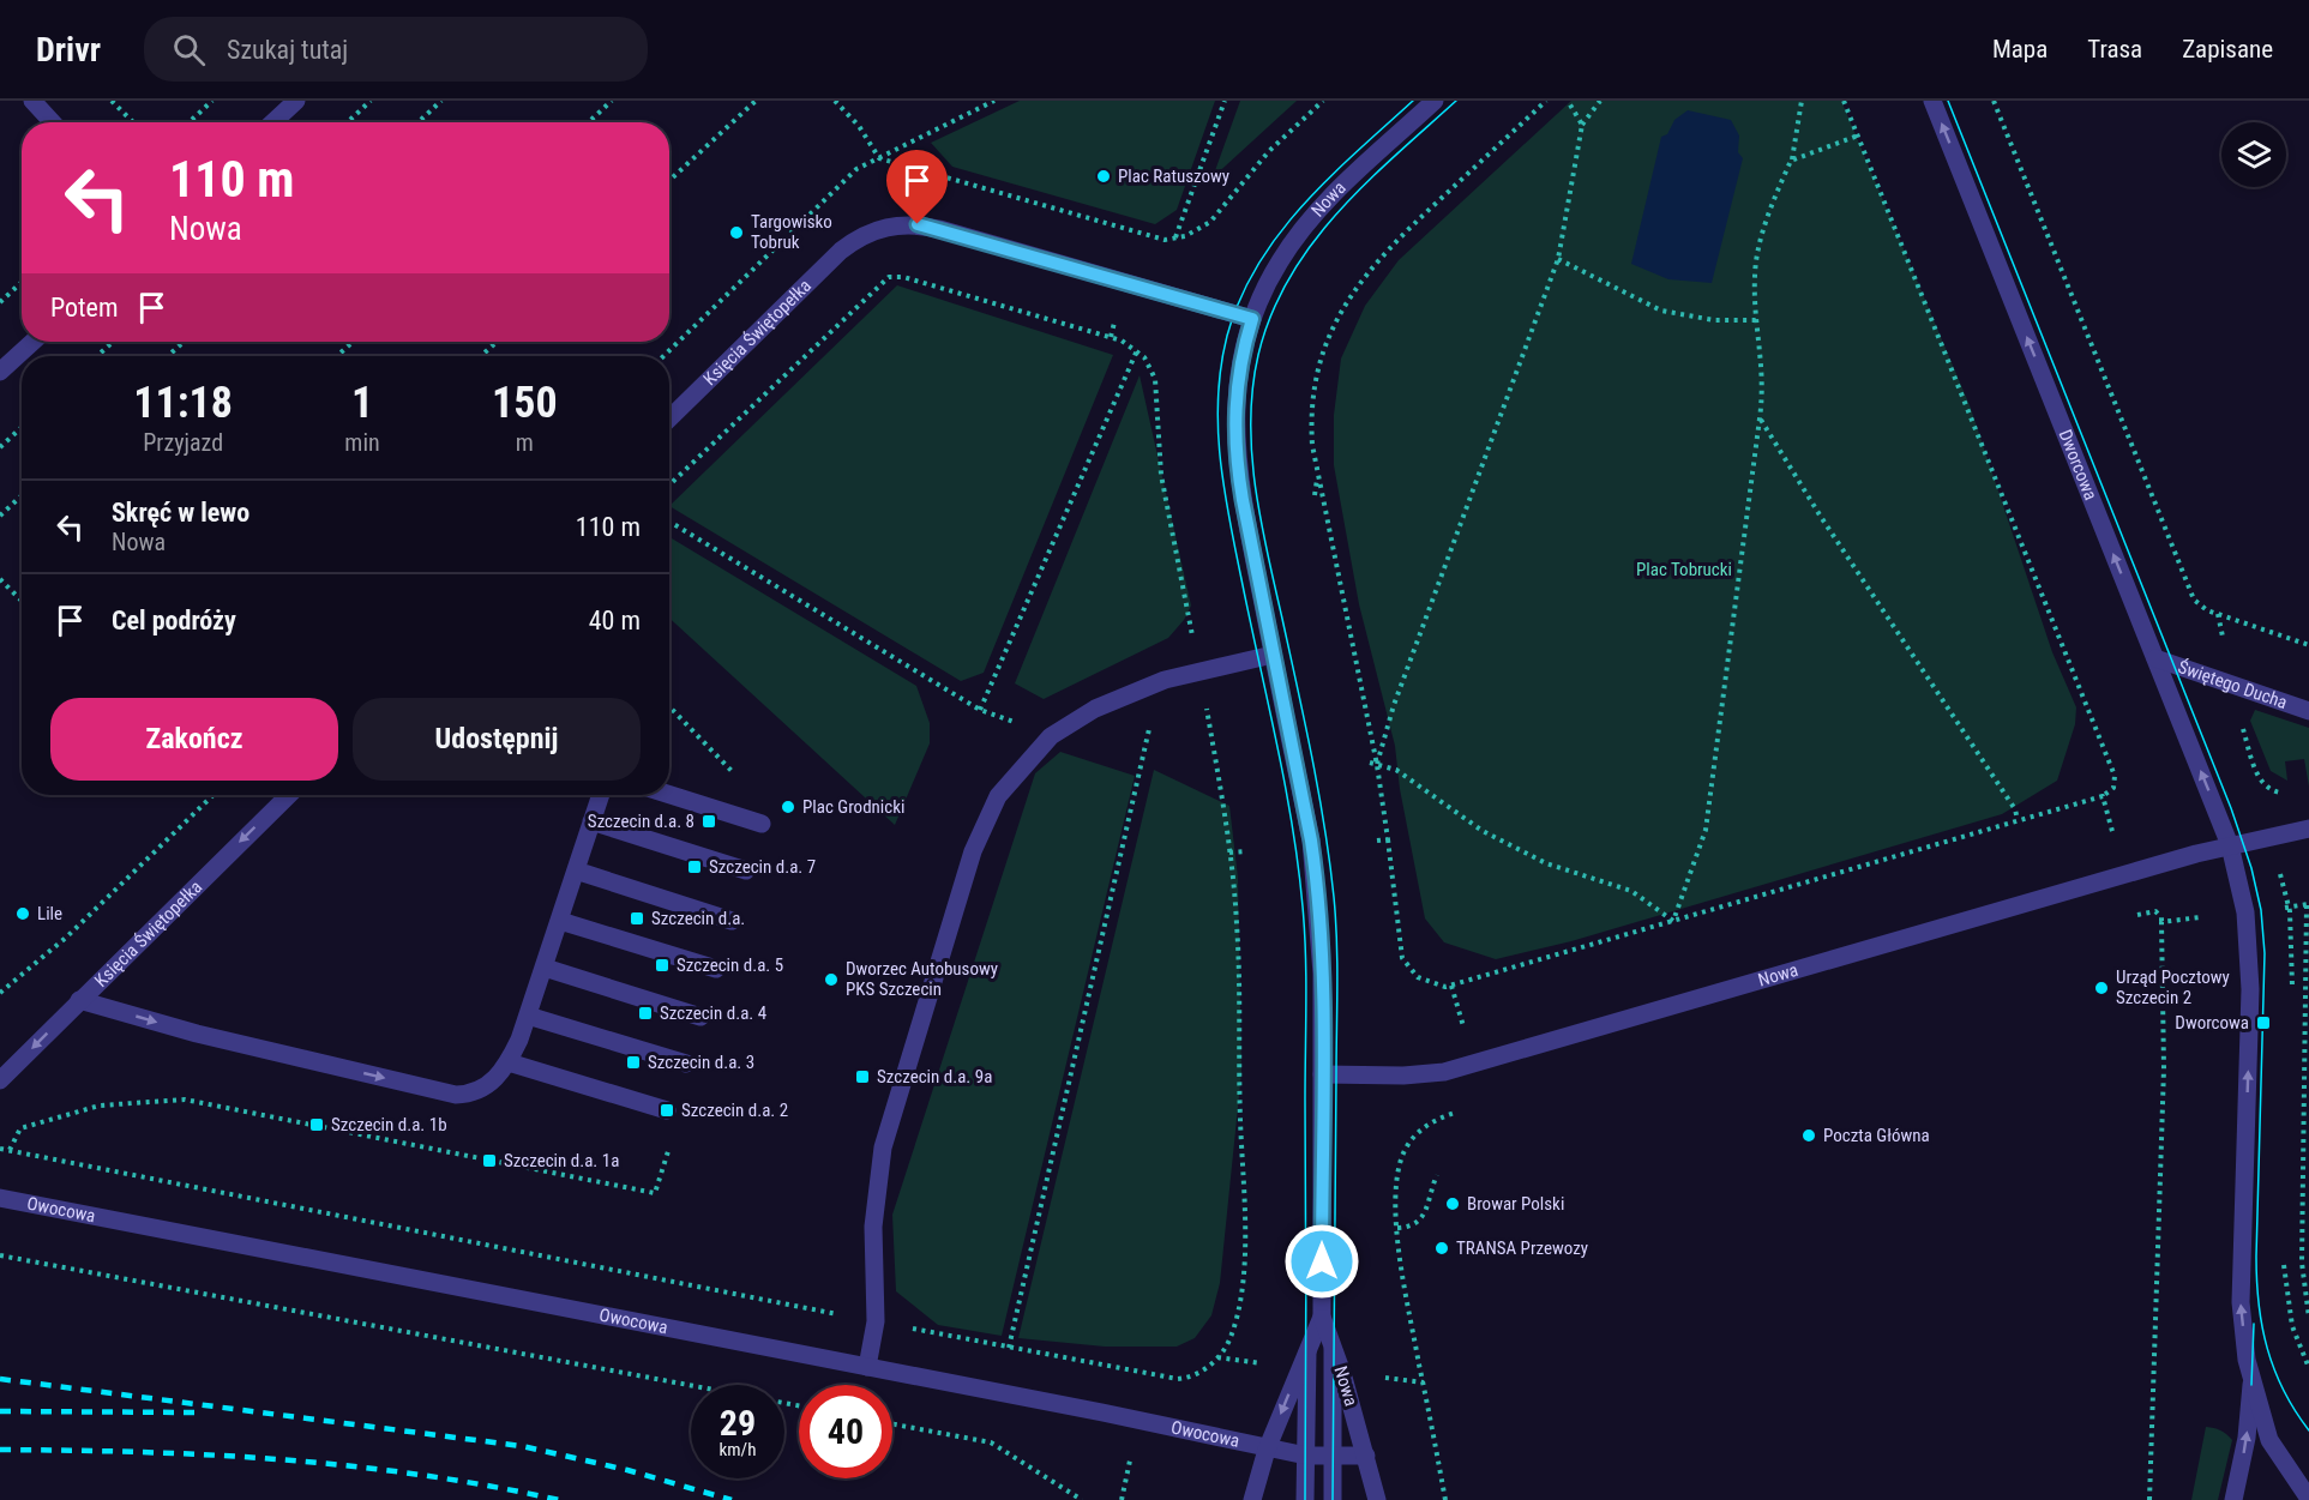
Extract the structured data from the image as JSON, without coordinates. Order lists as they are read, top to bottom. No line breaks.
{"streets":{"street":["Nowa","Księcia Świętopełka","Dworcowa","Świętego Ducha","Owocowa"]},"crossings":[["Nowa","Księcia Świętopełka"],["Nowa","Dworcowa"],["Nowa","Owocowa"],["Dworcowa","Świętego Ducha"]],"one_way":["Księcia Świętopełka","Dworcowa"],"parks":["Plac Tobrucki"],"places":{"other":["Plac Ratuszowy","Targowisko Tobruk","Plac Grodnicki","Lile","Dworzec Autobusowy PKS Szczecin","Urząd Pocztowy Szczecin 2","Poczta Główna","Browar Polski","TRANSA Przewozy"],"transit":["Szczecin d.a. 8","Szczecin d.a. 7","Szczecin d.a.","Szczecin d.a. 5","Szczecin d.a. 4","Dworcowa","Szczecin d.a. 3","Szczecin d.a. 9a","Szczecin d.a. 2","Szczecin d.a. 1b","Szczecin d.a. 1a"]},"page":{"header":"Drivr","search":"Szukaj tutaj","nav":["Mapa","Trasa","Zapisane"],"turn":["110 m","Nowa"],"then":"Potem","eta":["11:18","Przyjazd","1","min","150","m"],"list":[{"name":"Skręć w lewo","note":"Nowa","value":"110 m"},{"name":"Cel podróży","value":"40 m"}],"buttons":["Zakończ","Udostępnij"],"speed":"29 km/h","limit":"40"}}
